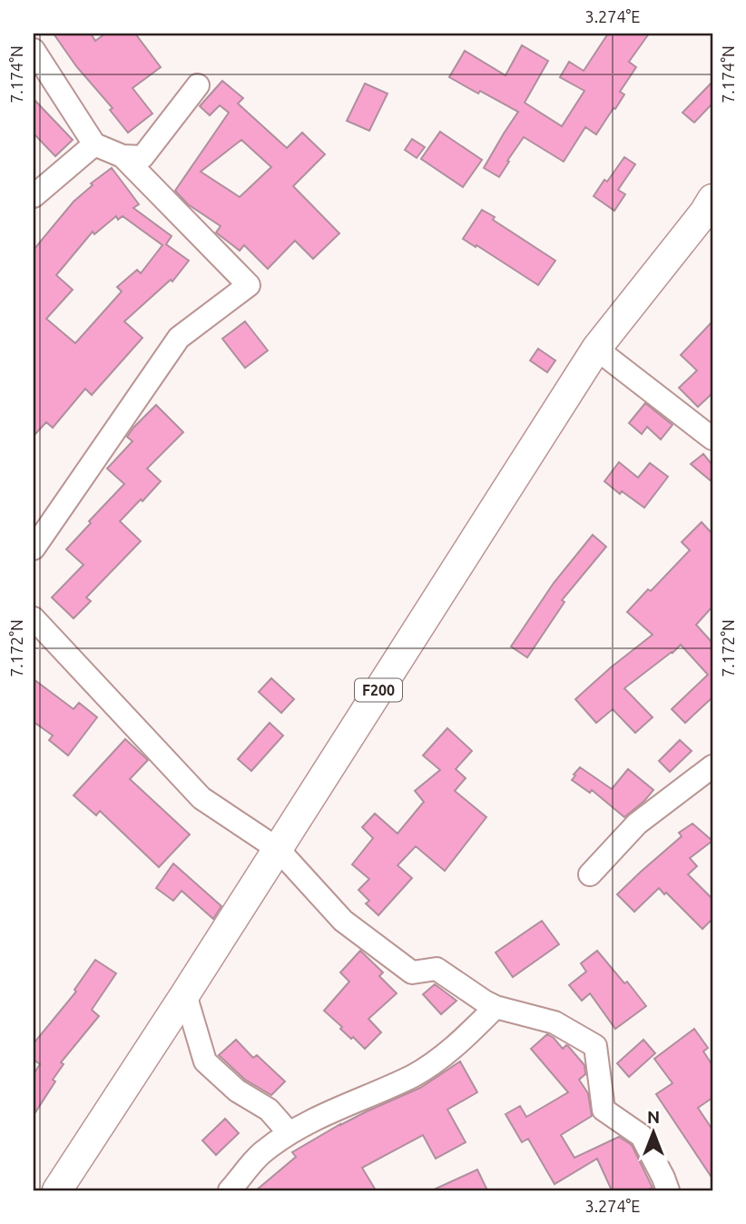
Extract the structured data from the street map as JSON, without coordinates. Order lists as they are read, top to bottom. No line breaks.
{"streets":{"main road":["F200"]},"north":"top","coordinates":["3.274°E","7.174°N","7.172°N"]}
